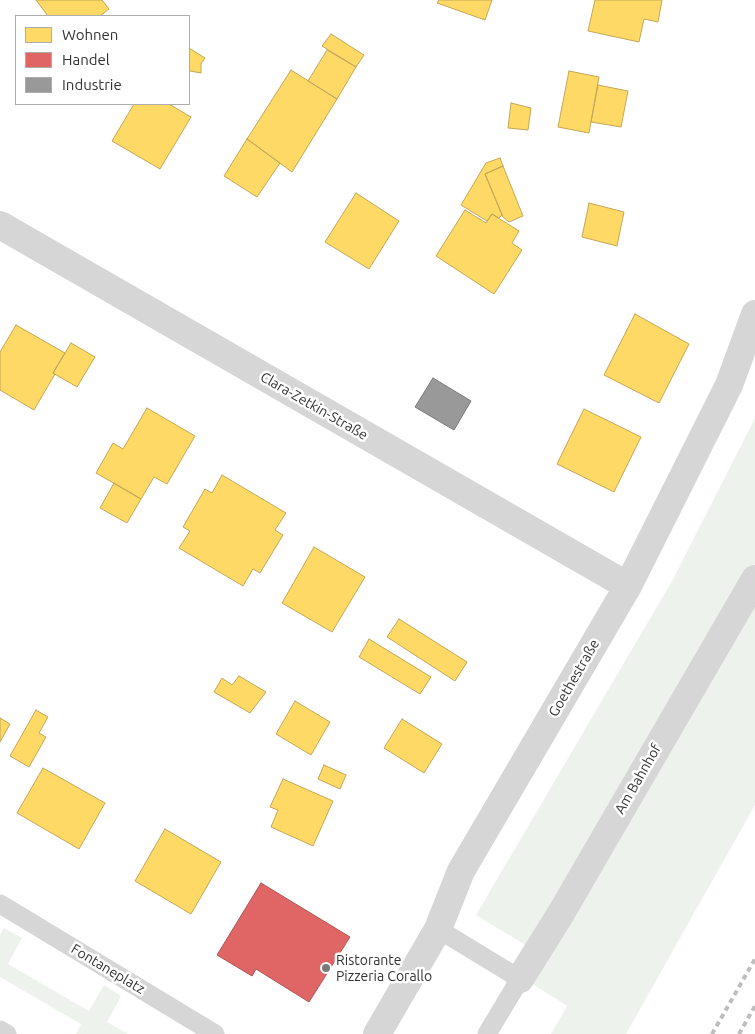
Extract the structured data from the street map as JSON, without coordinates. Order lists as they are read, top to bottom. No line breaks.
{"streets":{"street":["Clara-Zetkin-Straße","Goethestraße","Am Bahnhof"],"lane":["Fontaneplatz"]},"crossings":[["Clara-Zetkin-Straße","Goethestraße"]],"places":["Ristorante Pizzeria Corallo"],"legend":["Wohnen","Handel","Industrie"]}
